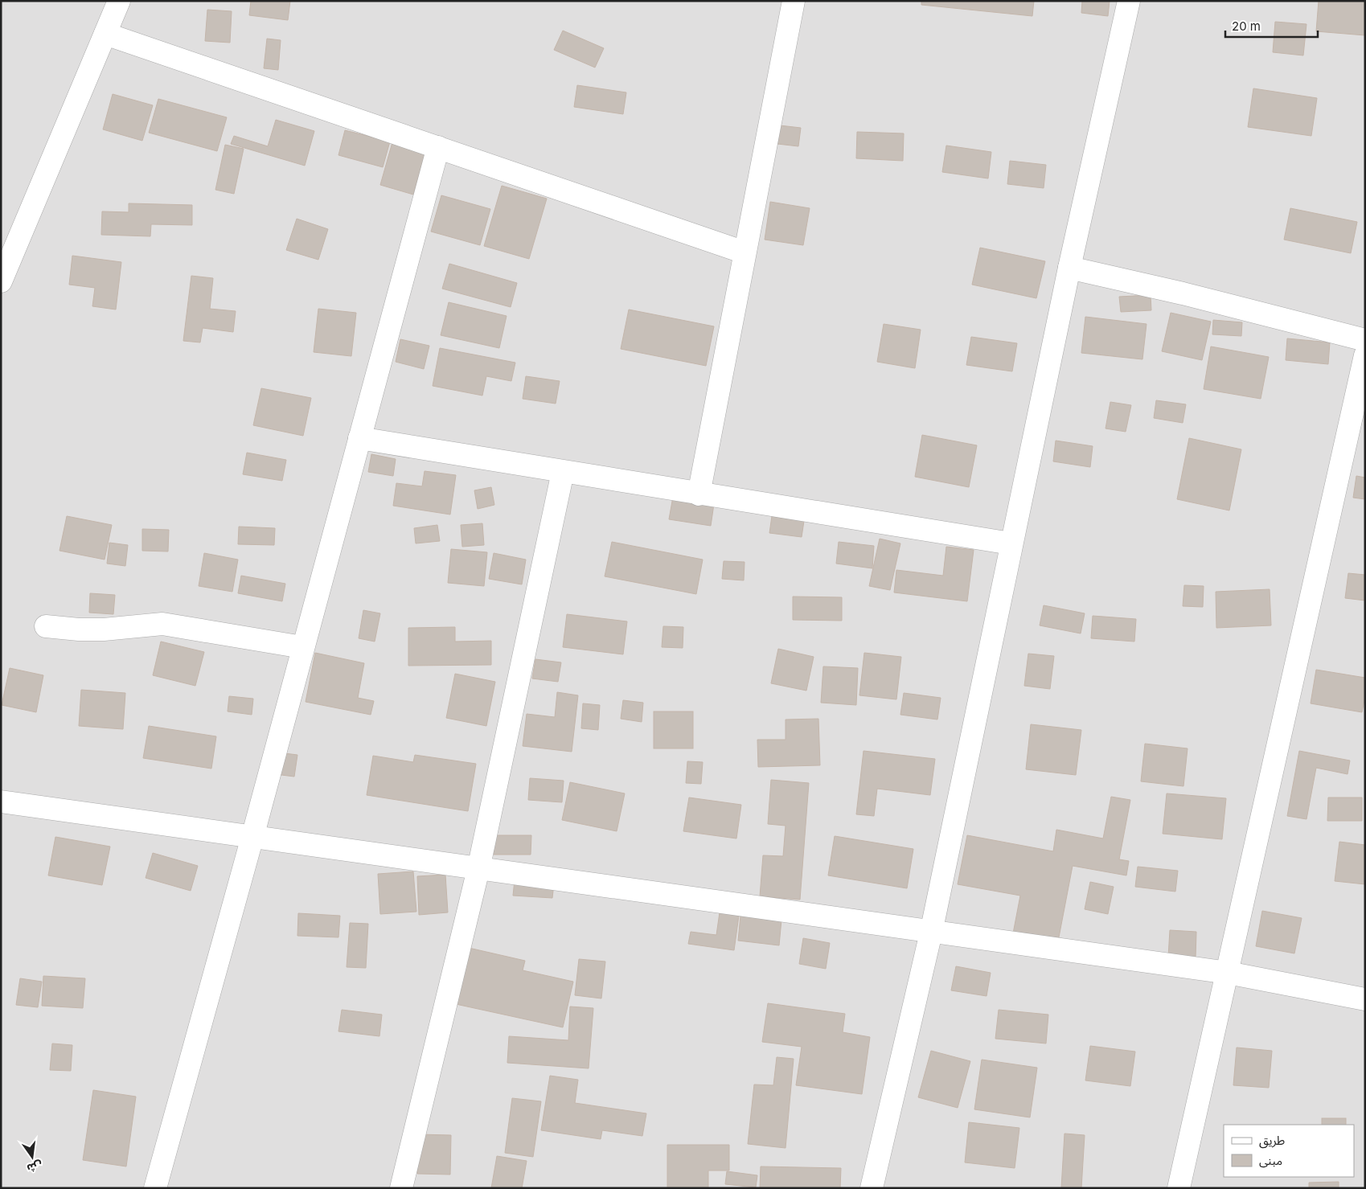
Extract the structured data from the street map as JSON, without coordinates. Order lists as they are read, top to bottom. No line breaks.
{"legend":["طريق","مبنى"],"scale_bar":"20 m","north":"bottom"}
